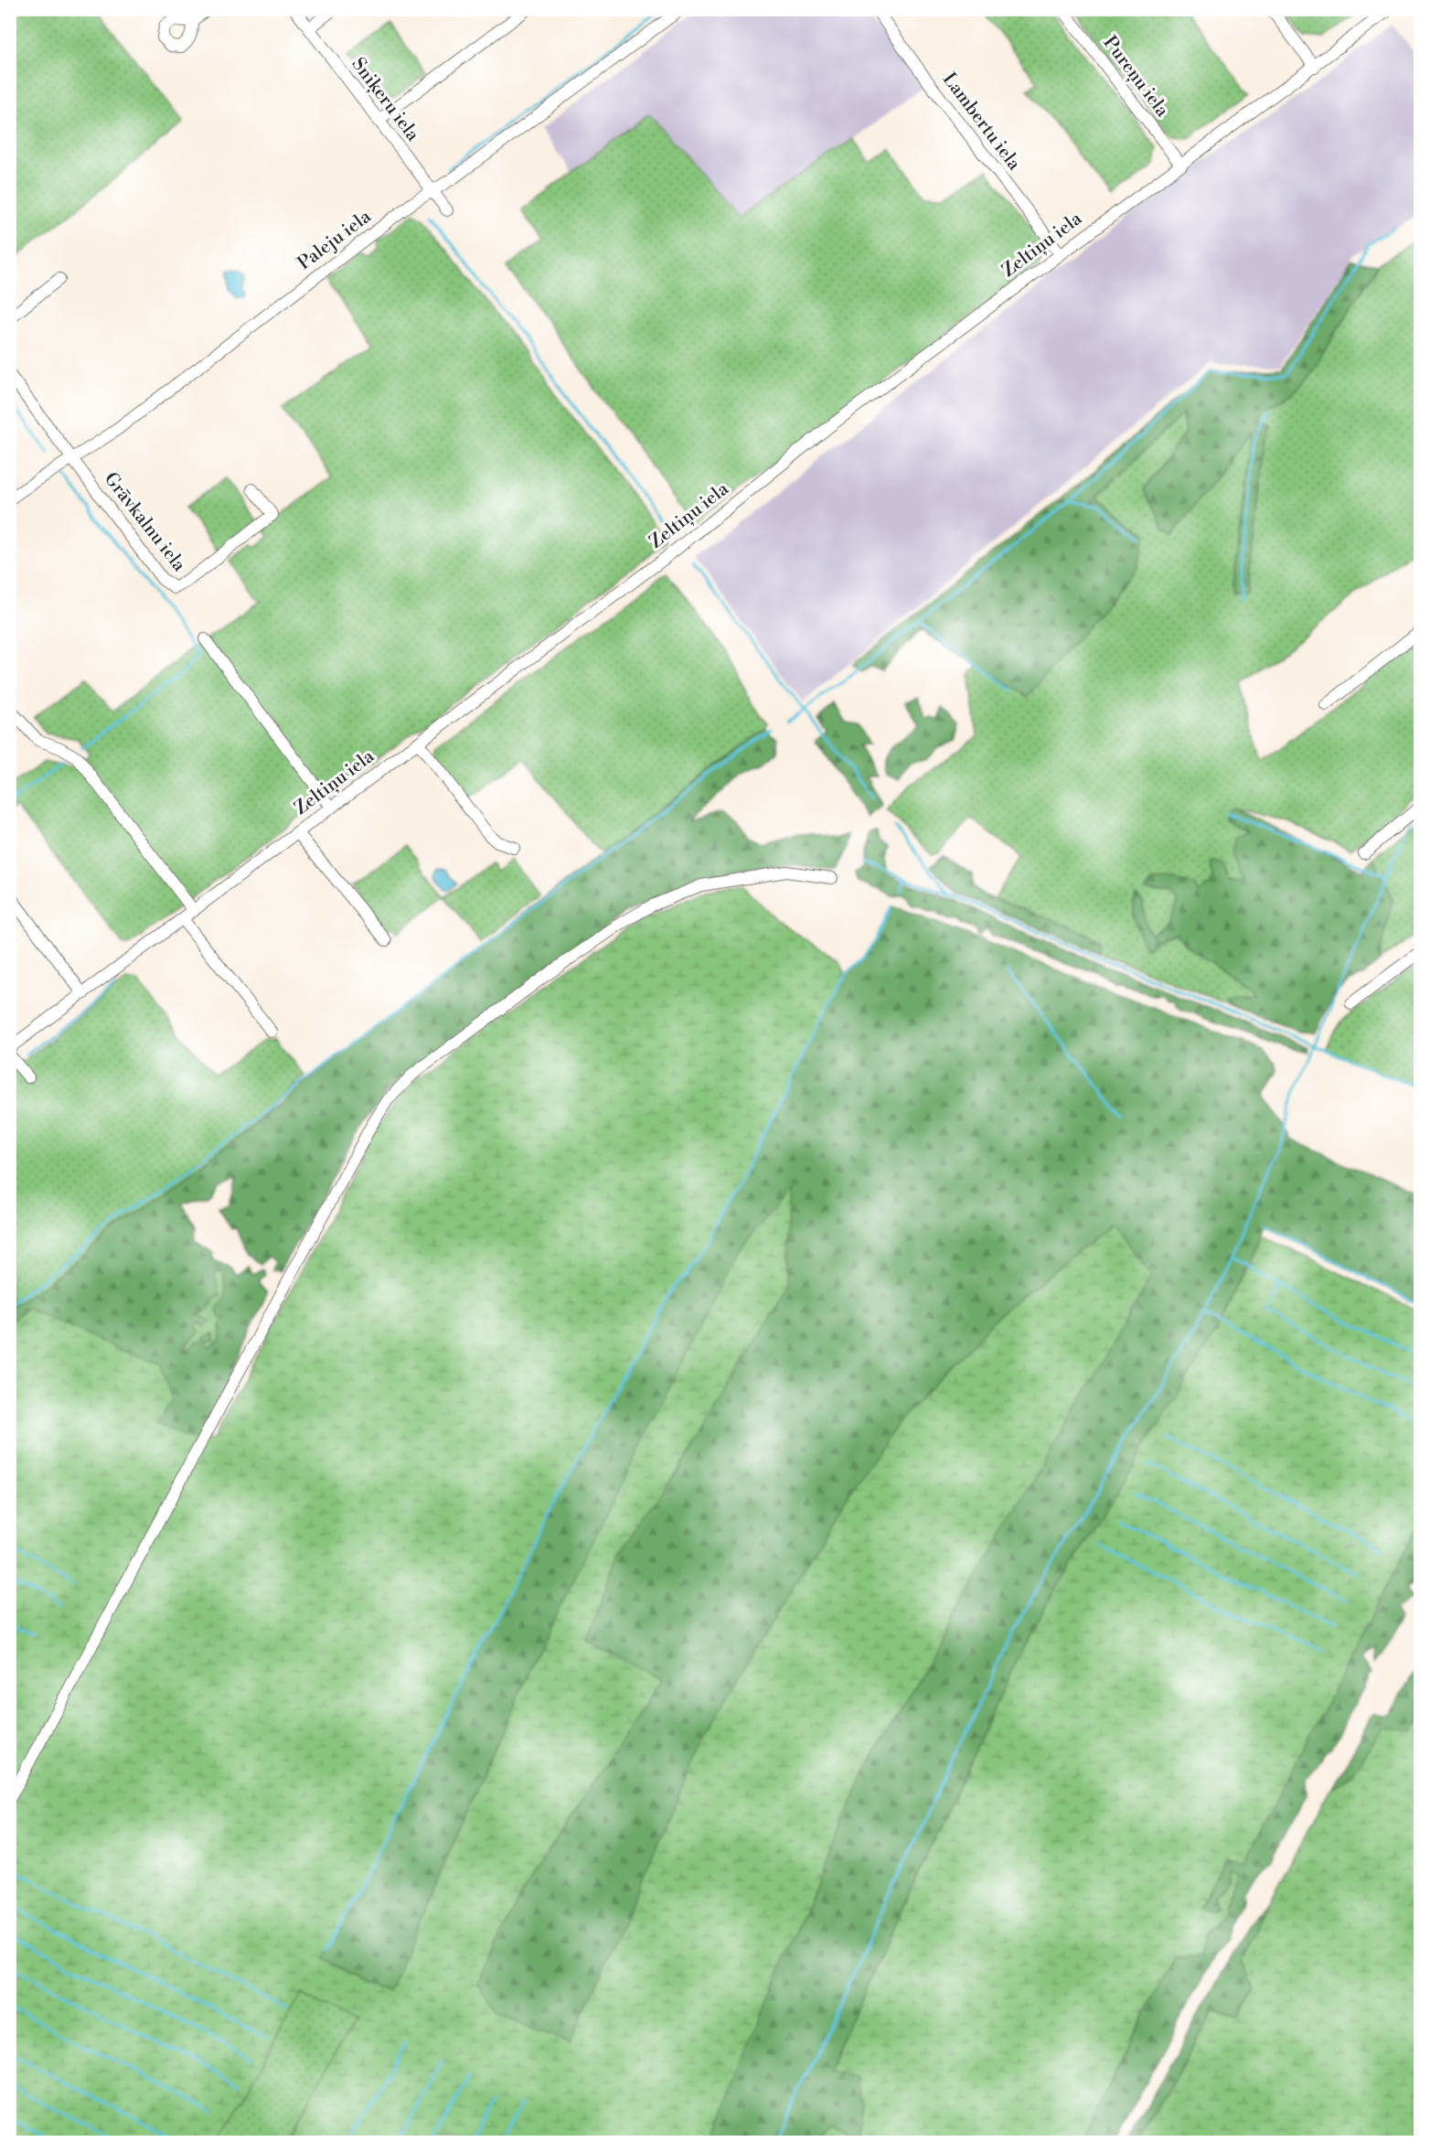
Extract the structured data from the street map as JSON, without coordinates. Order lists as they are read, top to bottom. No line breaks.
{"streets":{"street":["Pureņu iela","Sniķeru iela","Lambertu iela","Paleju iela","Zeltiņu iela","Grāvkalnu iela"]},"crossings":[["Pureņu iela","Zeltiņu iela"],["Sniķeru iela","Paleju iela"],["Lambertu iela","Zeltiņu iela"],["Paleju iela","Grāvkalnu iela"]]}
